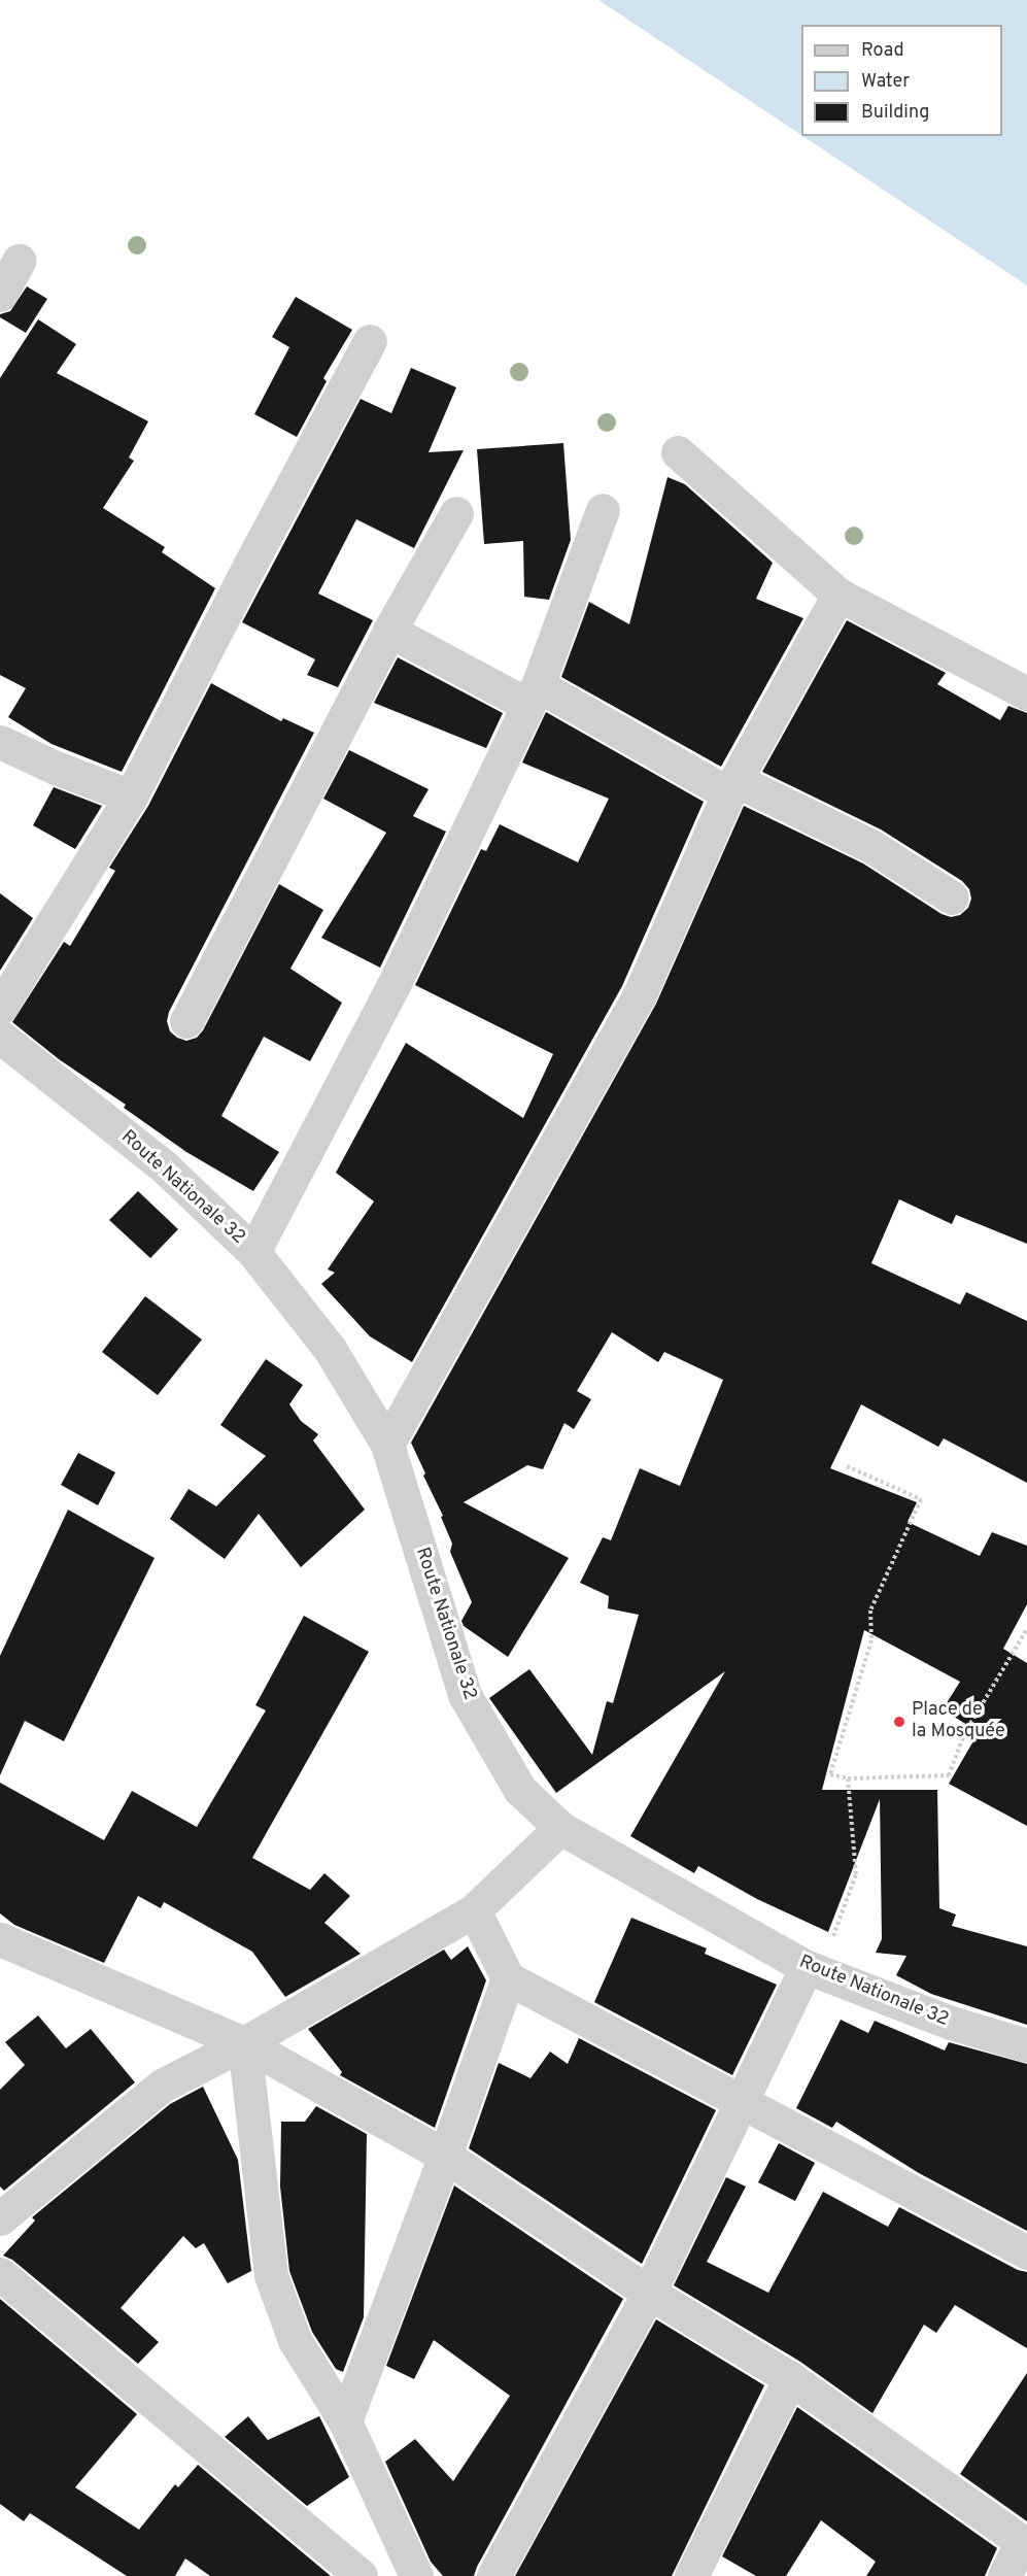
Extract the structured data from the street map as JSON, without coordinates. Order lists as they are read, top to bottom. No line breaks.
{"streets":{"street":["Route Nationale 32"]},"places":["Place de la Mosquée"],"legend":["Road","Water","Building"]}
